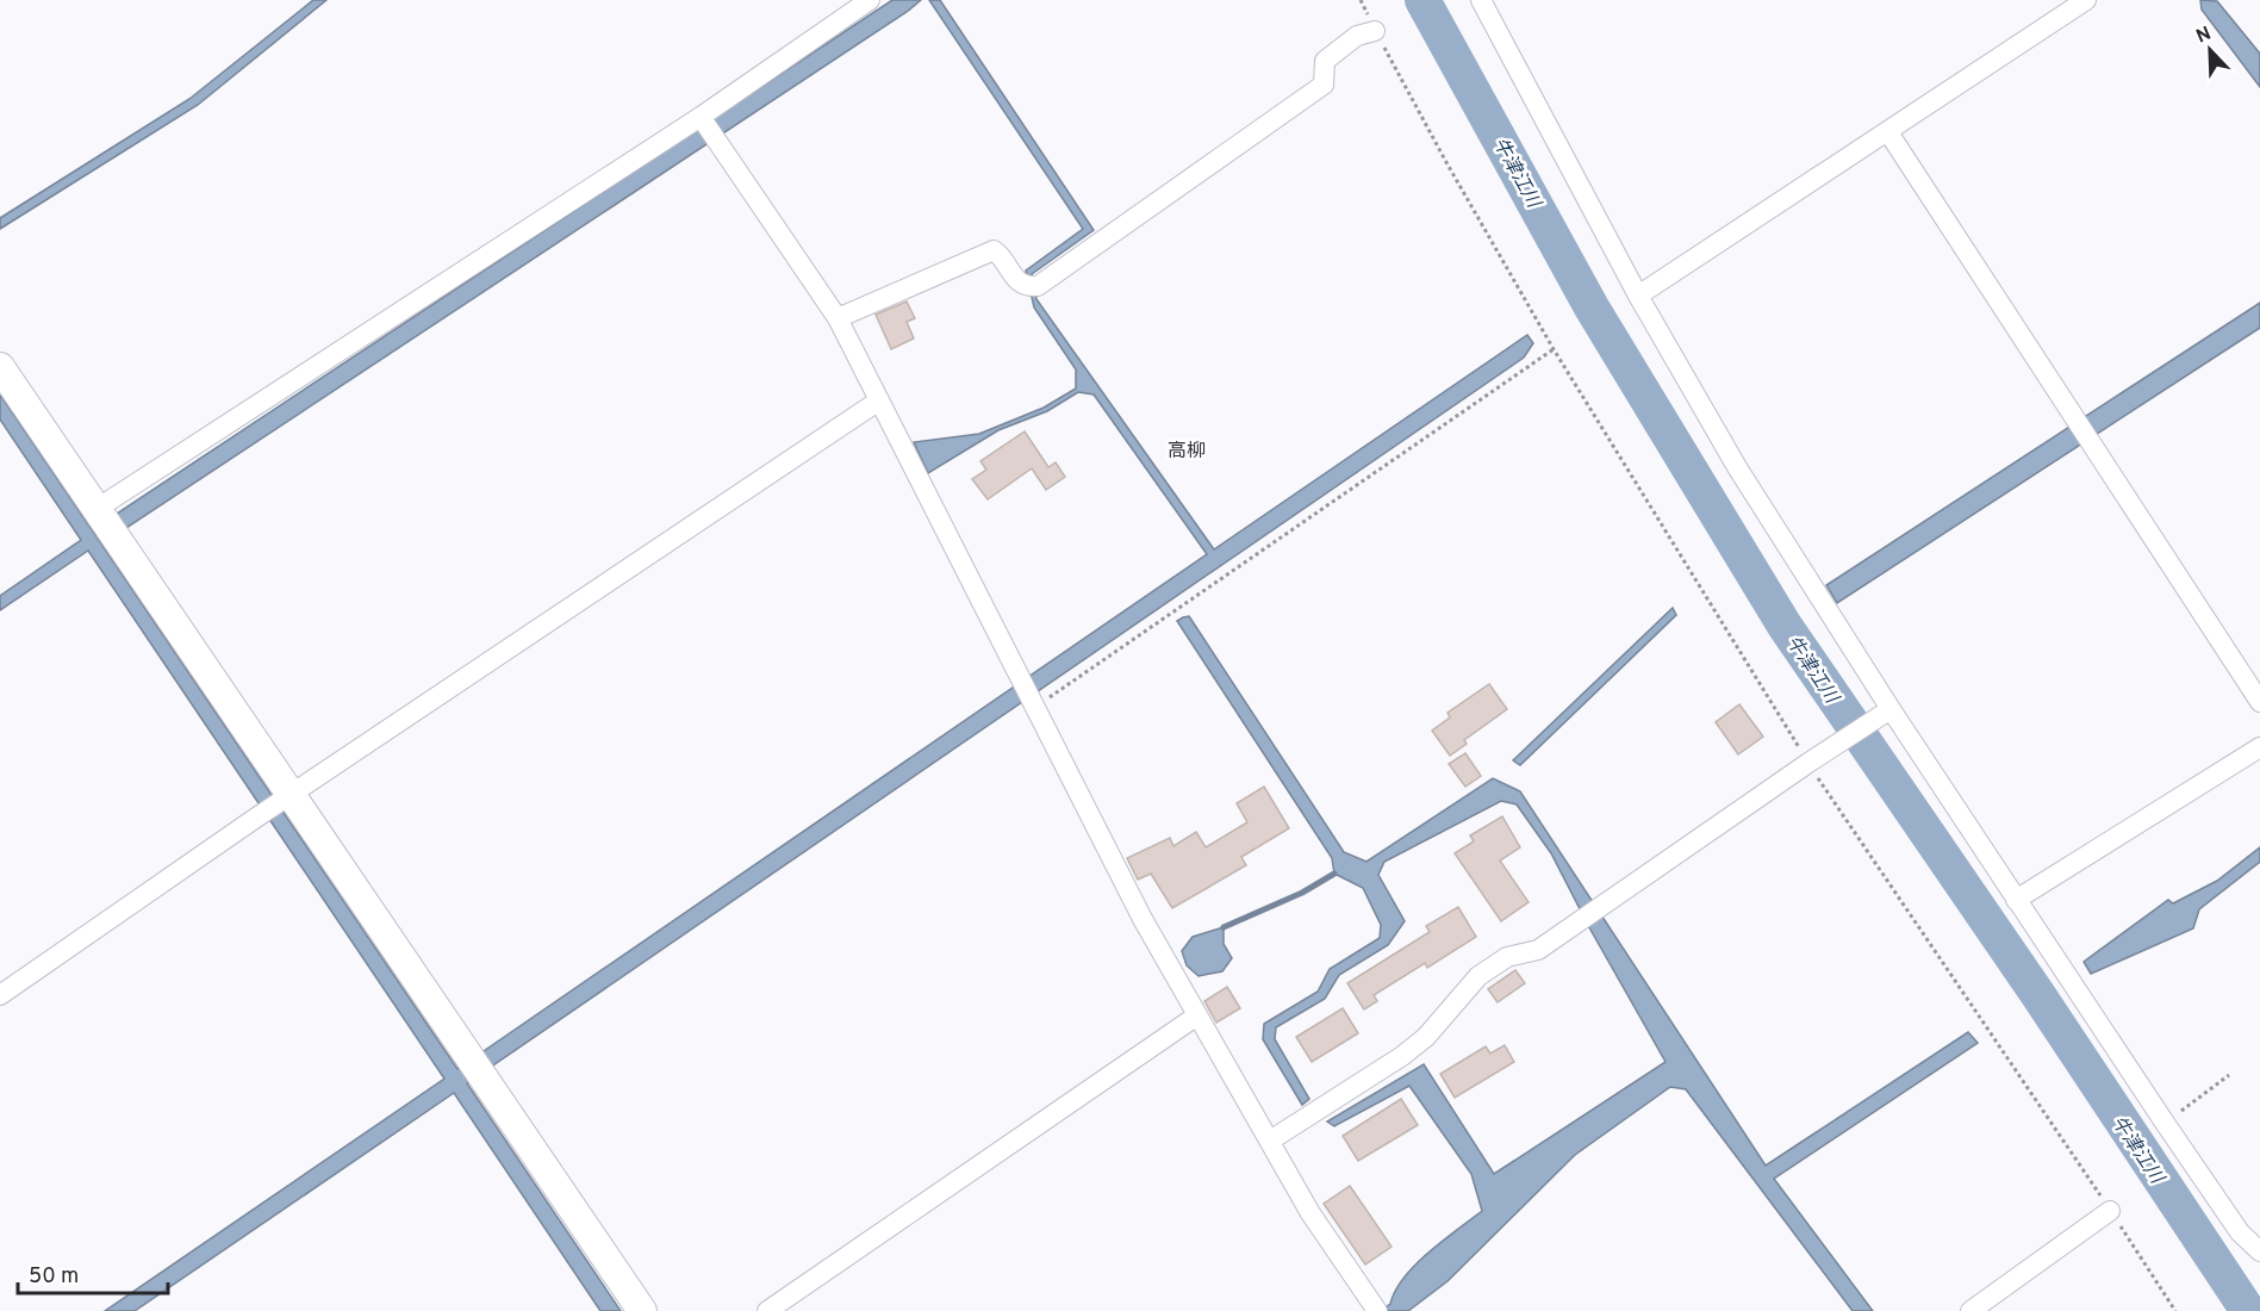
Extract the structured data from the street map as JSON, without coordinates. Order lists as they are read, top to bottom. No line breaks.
{"districts":["高柳"],"water":["牛津江川"],"scale_bar":"50 m","north":"top left"}
